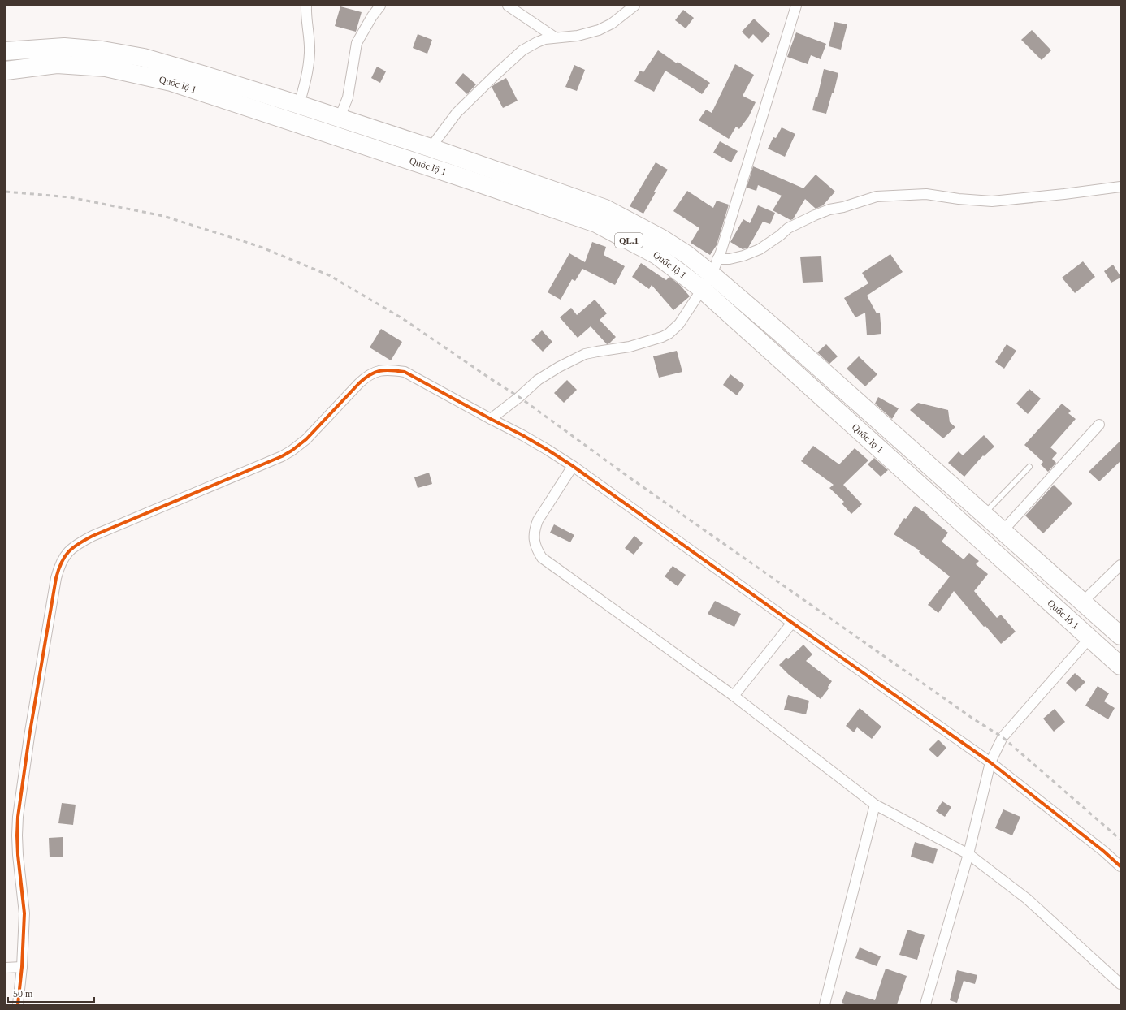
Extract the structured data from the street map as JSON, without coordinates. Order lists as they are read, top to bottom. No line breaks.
{"streets":{"highway":["Quốc lộ 1","QL.1"]},"scale_bar":"50 m"}
